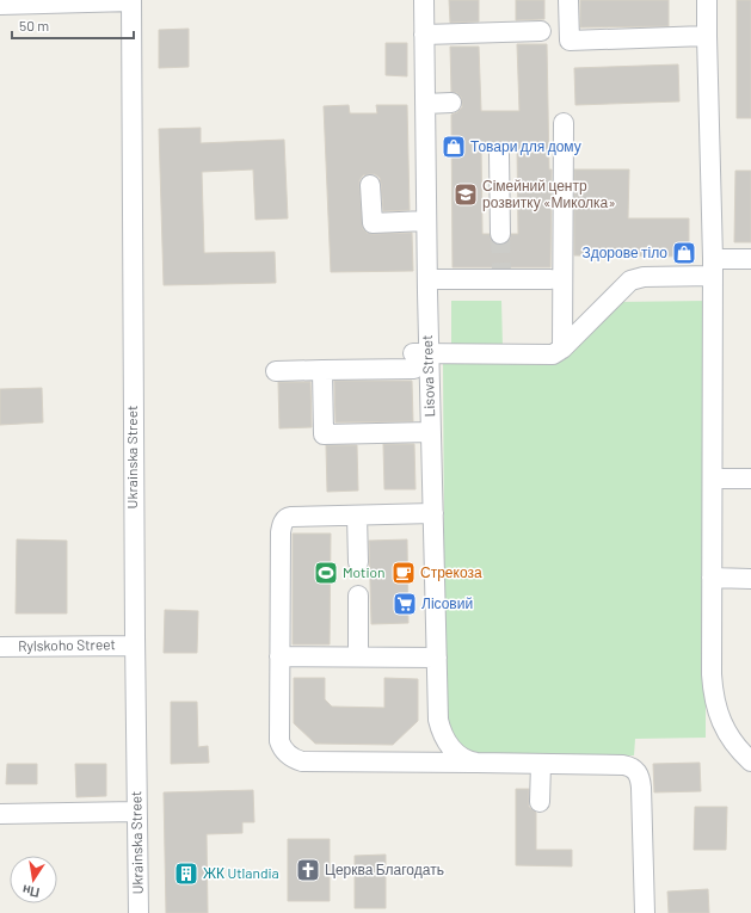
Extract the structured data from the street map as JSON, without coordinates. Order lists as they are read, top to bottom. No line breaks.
{"streets":{"street":["Lisova Street","Ukrainska Street","Rylskoho Street"]},"crossings":[["Ukrainska Street","Rylskoho Street"]],"places":{"shop":["Товари для дому","Здорове тіло"],"school or university":["Сімейний центр розвитку «Миколка»"],"sports":["Motion"],"cafe":["Стрекоза"],"supermarket":["Лісовий"],"church":["Церква Благодать"],"building":["ЖК Utlandia"]},"scale_bar":"50 m","north":"bottom"}
